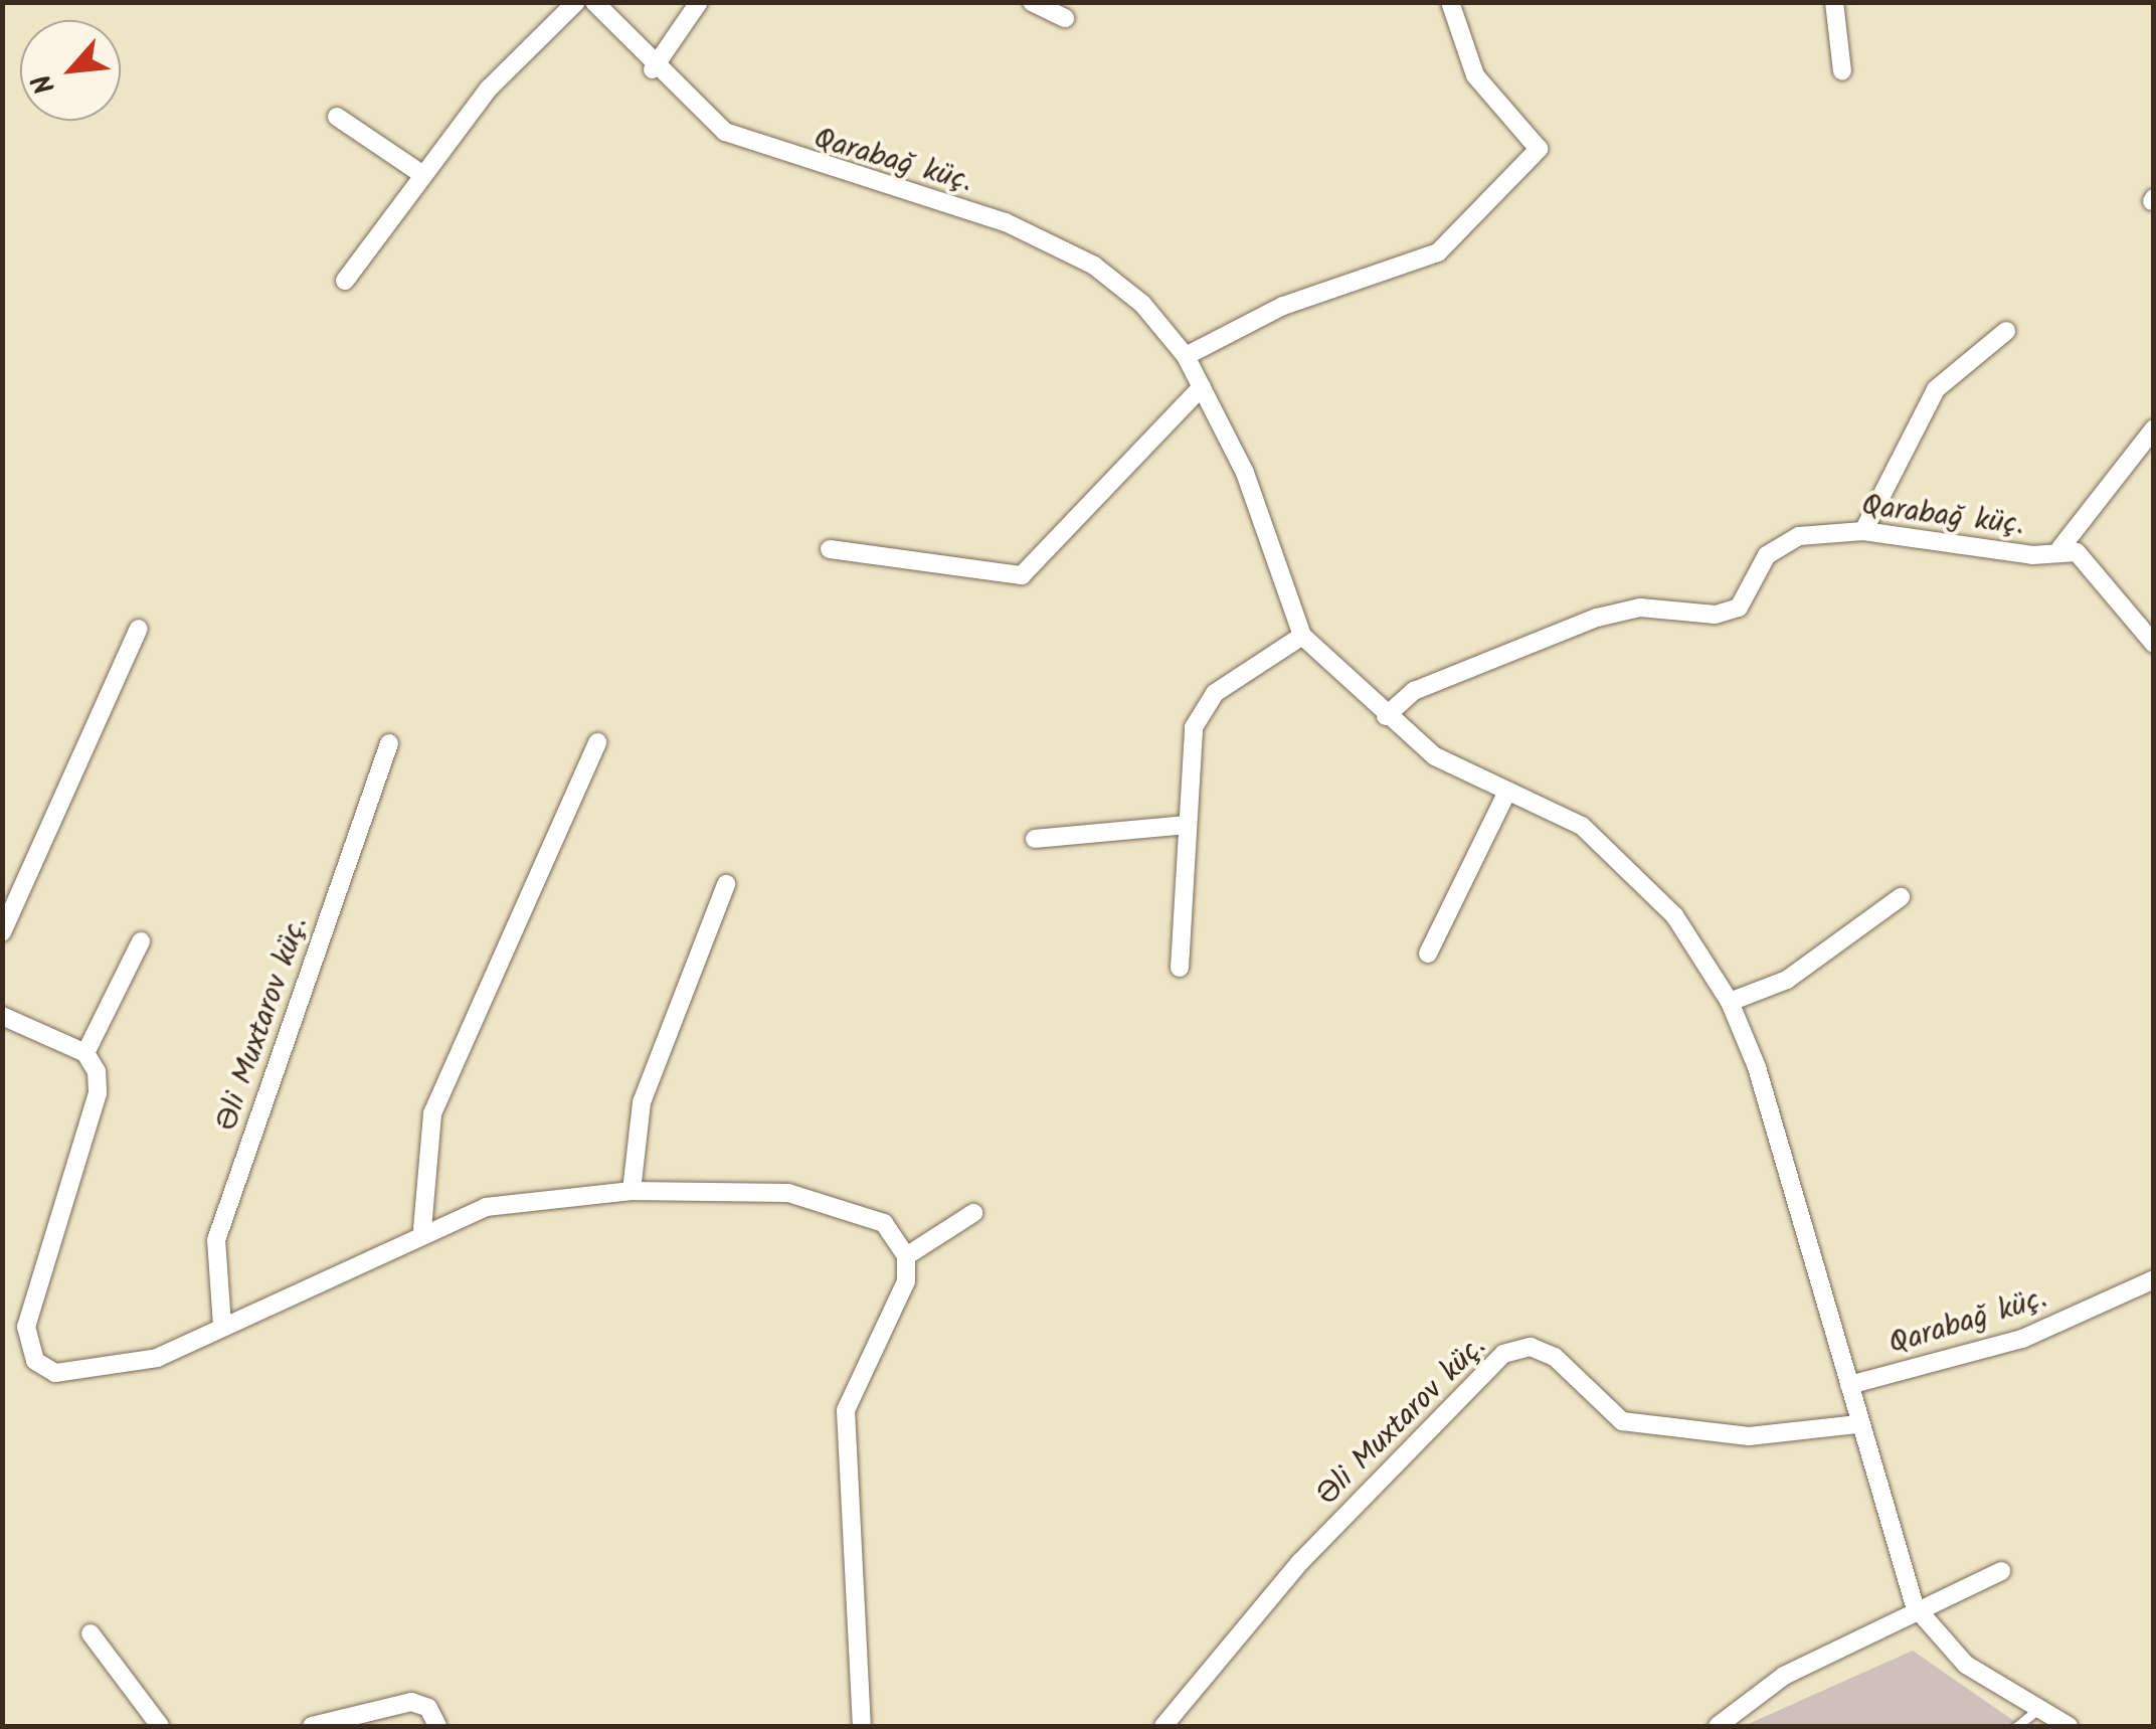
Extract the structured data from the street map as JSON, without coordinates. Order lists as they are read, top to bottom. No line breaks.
{"streets":{"street":["Qarabağ küç.","Əli Muxtarov küç."]},"crossings":[["Qarabağ küç.","Əli Muxtarov küç."]],"north":"bottom left"}
